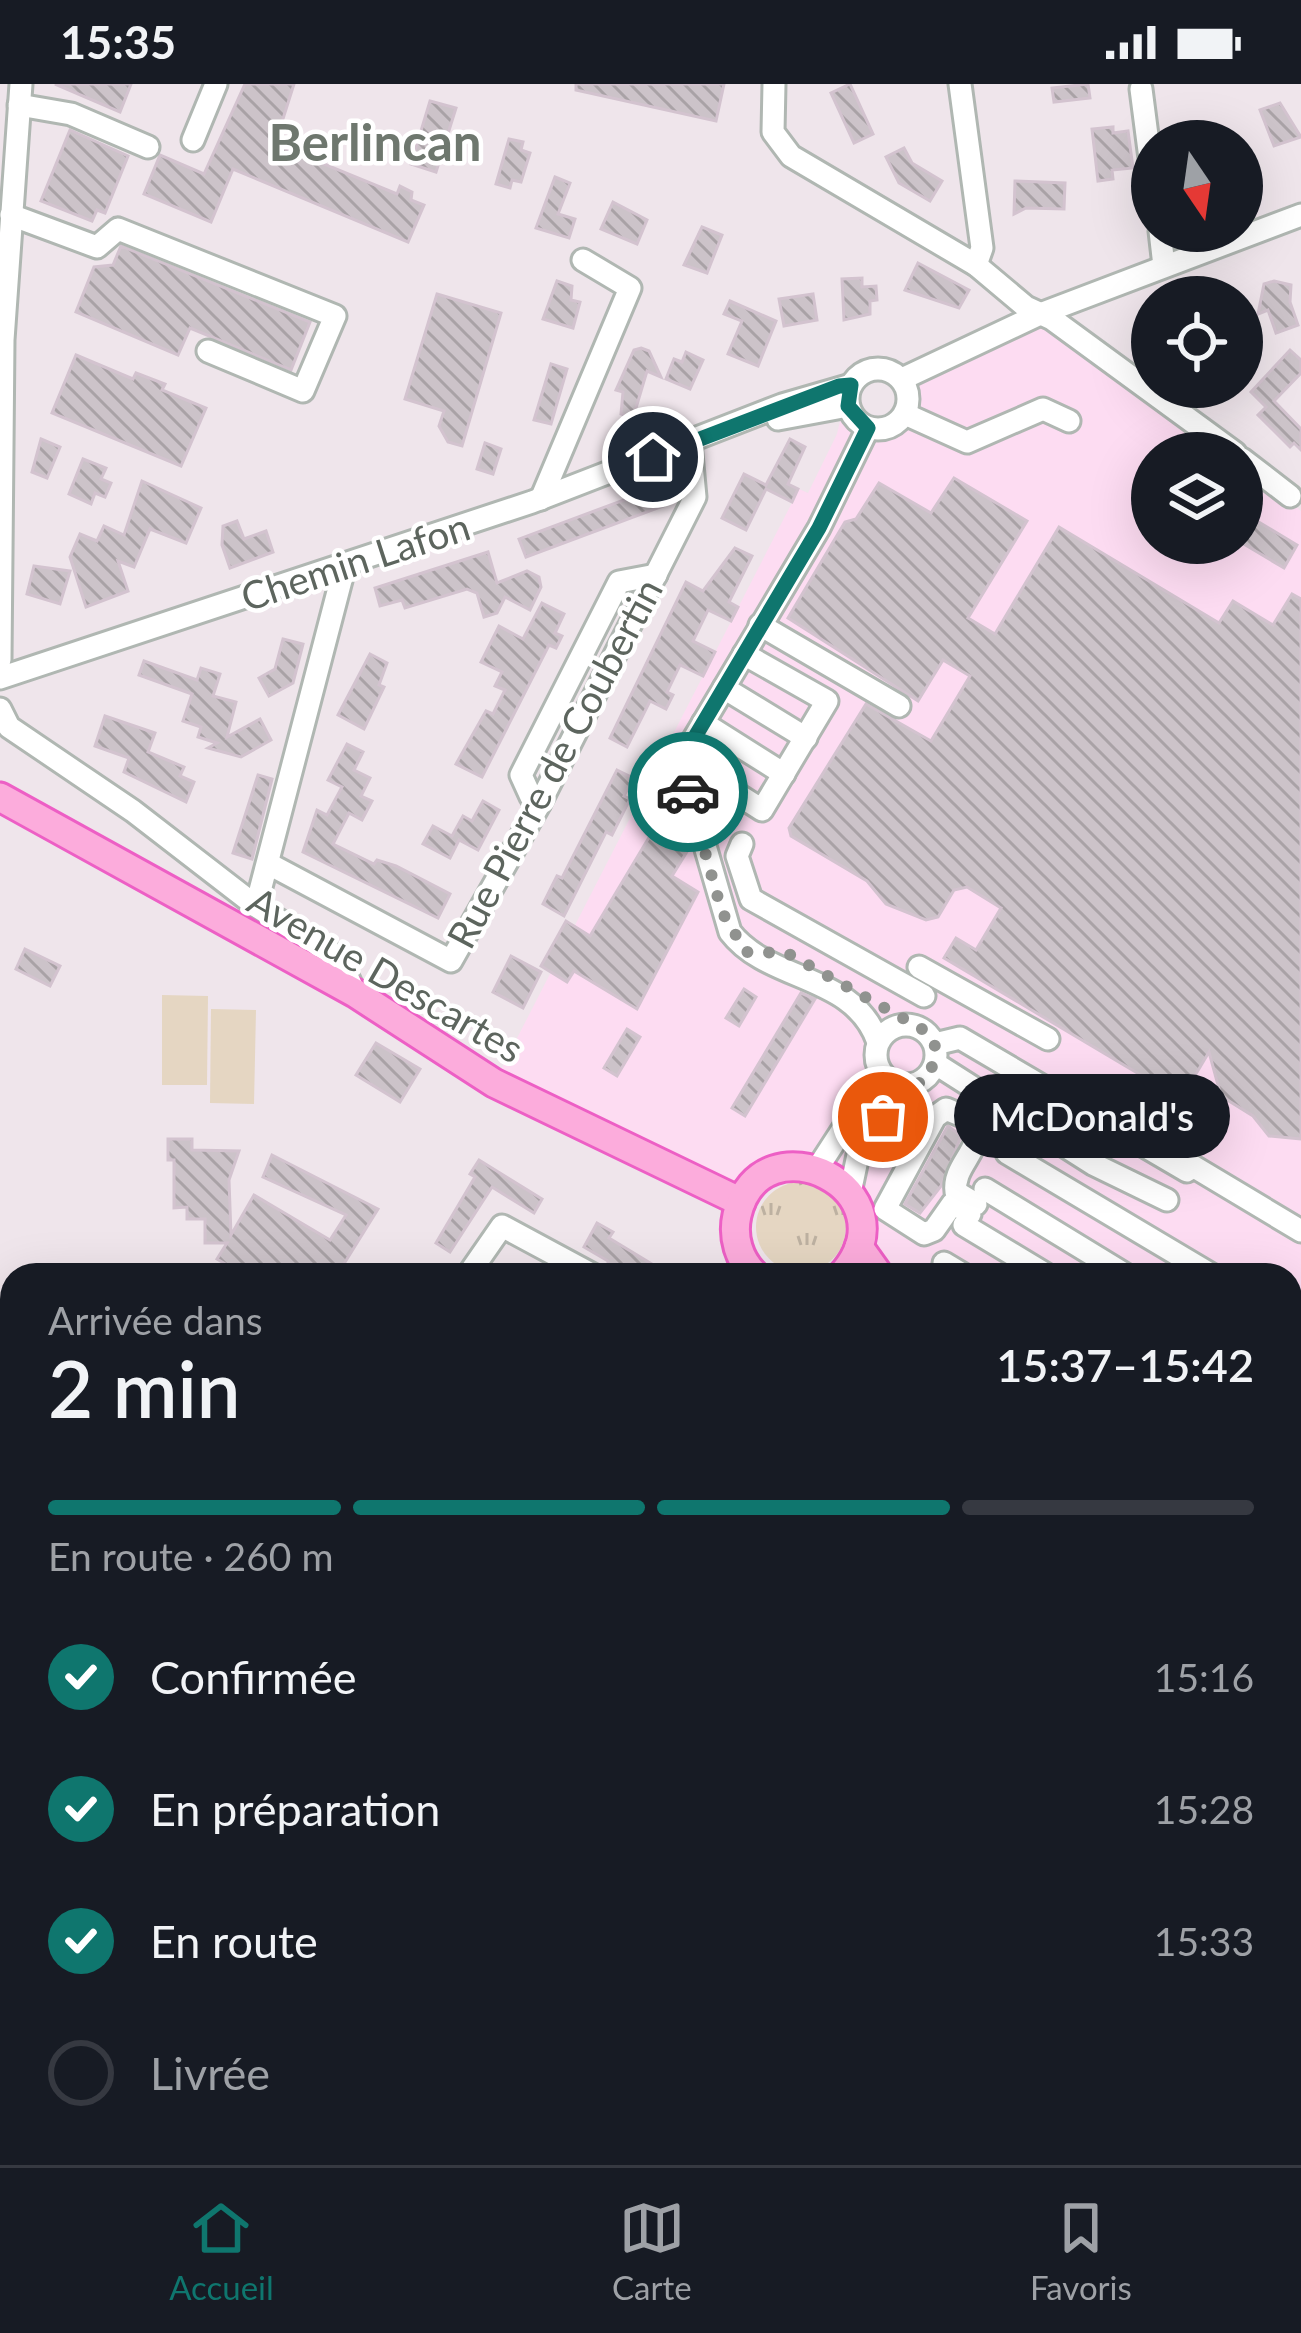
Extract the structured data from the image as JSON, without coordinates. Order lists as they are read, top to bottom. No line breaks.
{"streets":{"main road":["Avenue Descartes"],"street":["Chemin Lafon","Rue Pierre de Coubertin"]},"crossings":[["Chemin Lafon","Rue Pierre de Coubertin"]],"districts":["Berlincan"],"places":["McDonald's"],"north":"bottom","page":{"status":"15:35","bubble":"McDonald's","heading":["2 min","Arrivée dans","15:37–15:42"],"bar":"En route · 260 m","list":[["Confirmée","15:16"],["En préparation","15:28"],["En route","15:33"],"Livrée"],"tabs":["Accueil","Carte","Favoris"]}}
